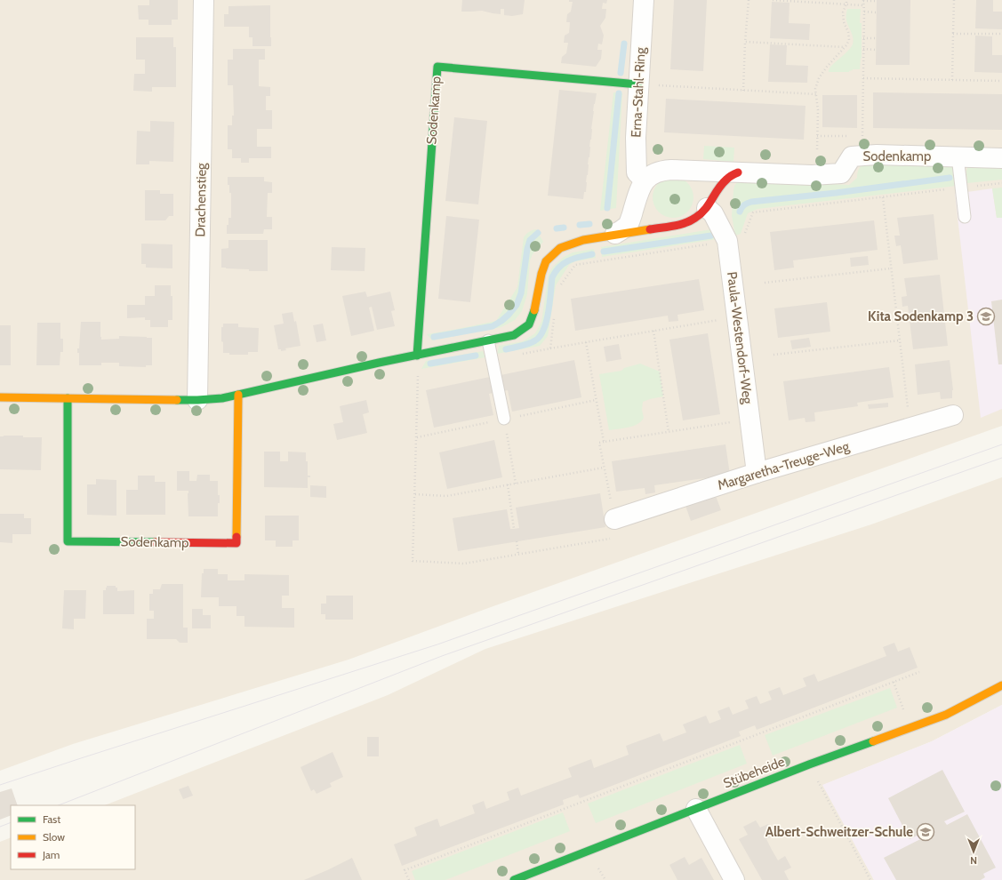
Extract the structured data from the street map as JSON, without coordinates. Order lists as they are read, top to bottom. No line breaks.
{"streets":{"street":["Erna-Stahl-Ring","Sodenkamp","Drachenstieg","Paula-Westendorf-Weg","Margaretha-Treuge-Weg","Stübeheide"]},"crossings":[["Erna-Stahl-Ring","Sodenkamp"],["Paula-Westendorf-Weg","Margaretha-Treuge-Weg"]],"places":{"school or university":["Kita Sodenkamp 3","Albert-Schweitzer-Schule"]},"legend":["Fast","Slow","Jam"],"north":"bottom"}
